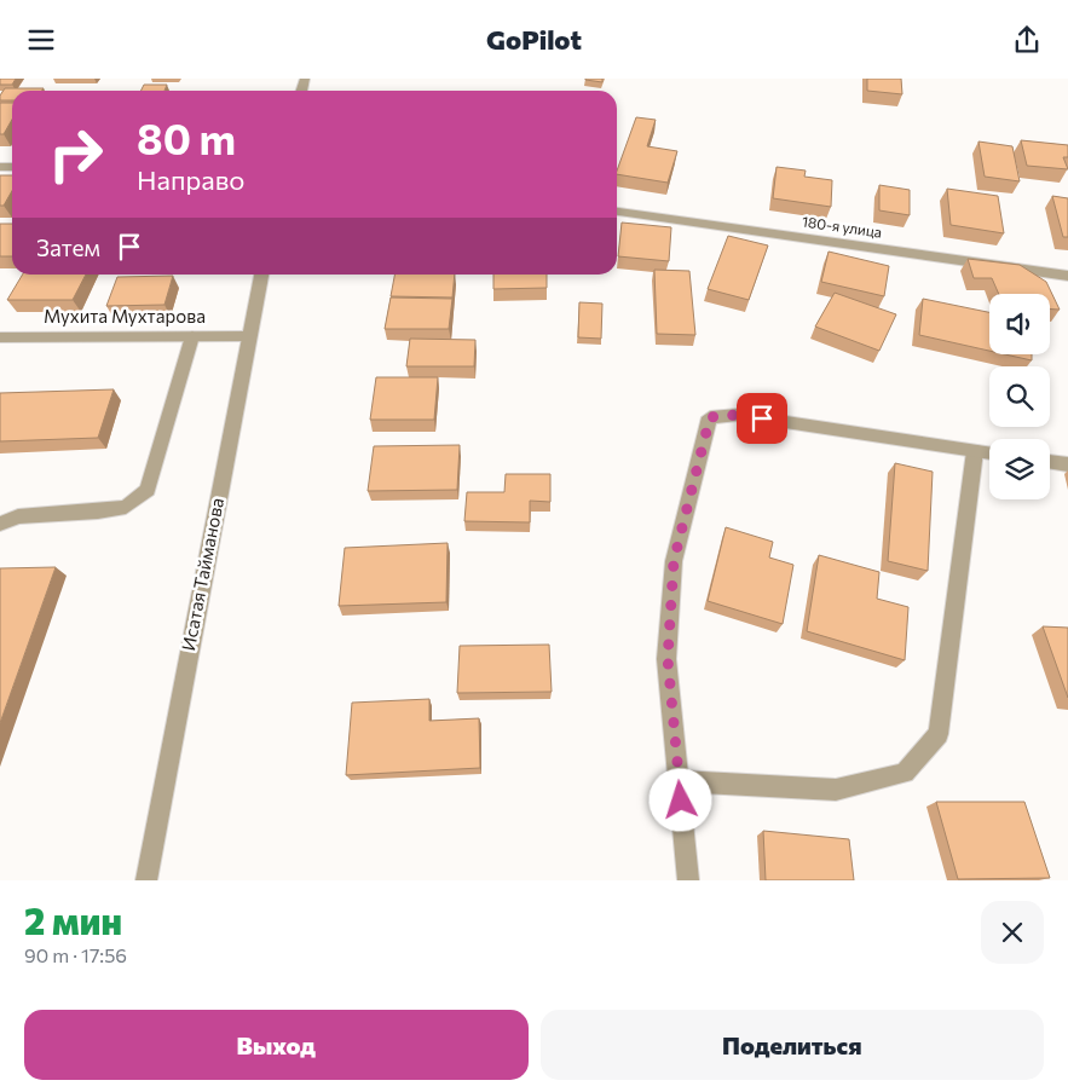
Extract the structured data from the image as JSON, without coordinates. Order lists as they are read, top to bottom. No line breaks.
{"streets":{"street":["180-я улица","Мухита Мухтарова","Исатая Тайманова"]},"crossings":[["Мухита Мухтарова","Исатая Тайманова"]],"page":{"header":"GoPilot","turn":["80 m","Направо"],"then":"Затем","heading":["2 мин","90 m · 17:56"],"buttons":["Выход","Поделиться"]}}
